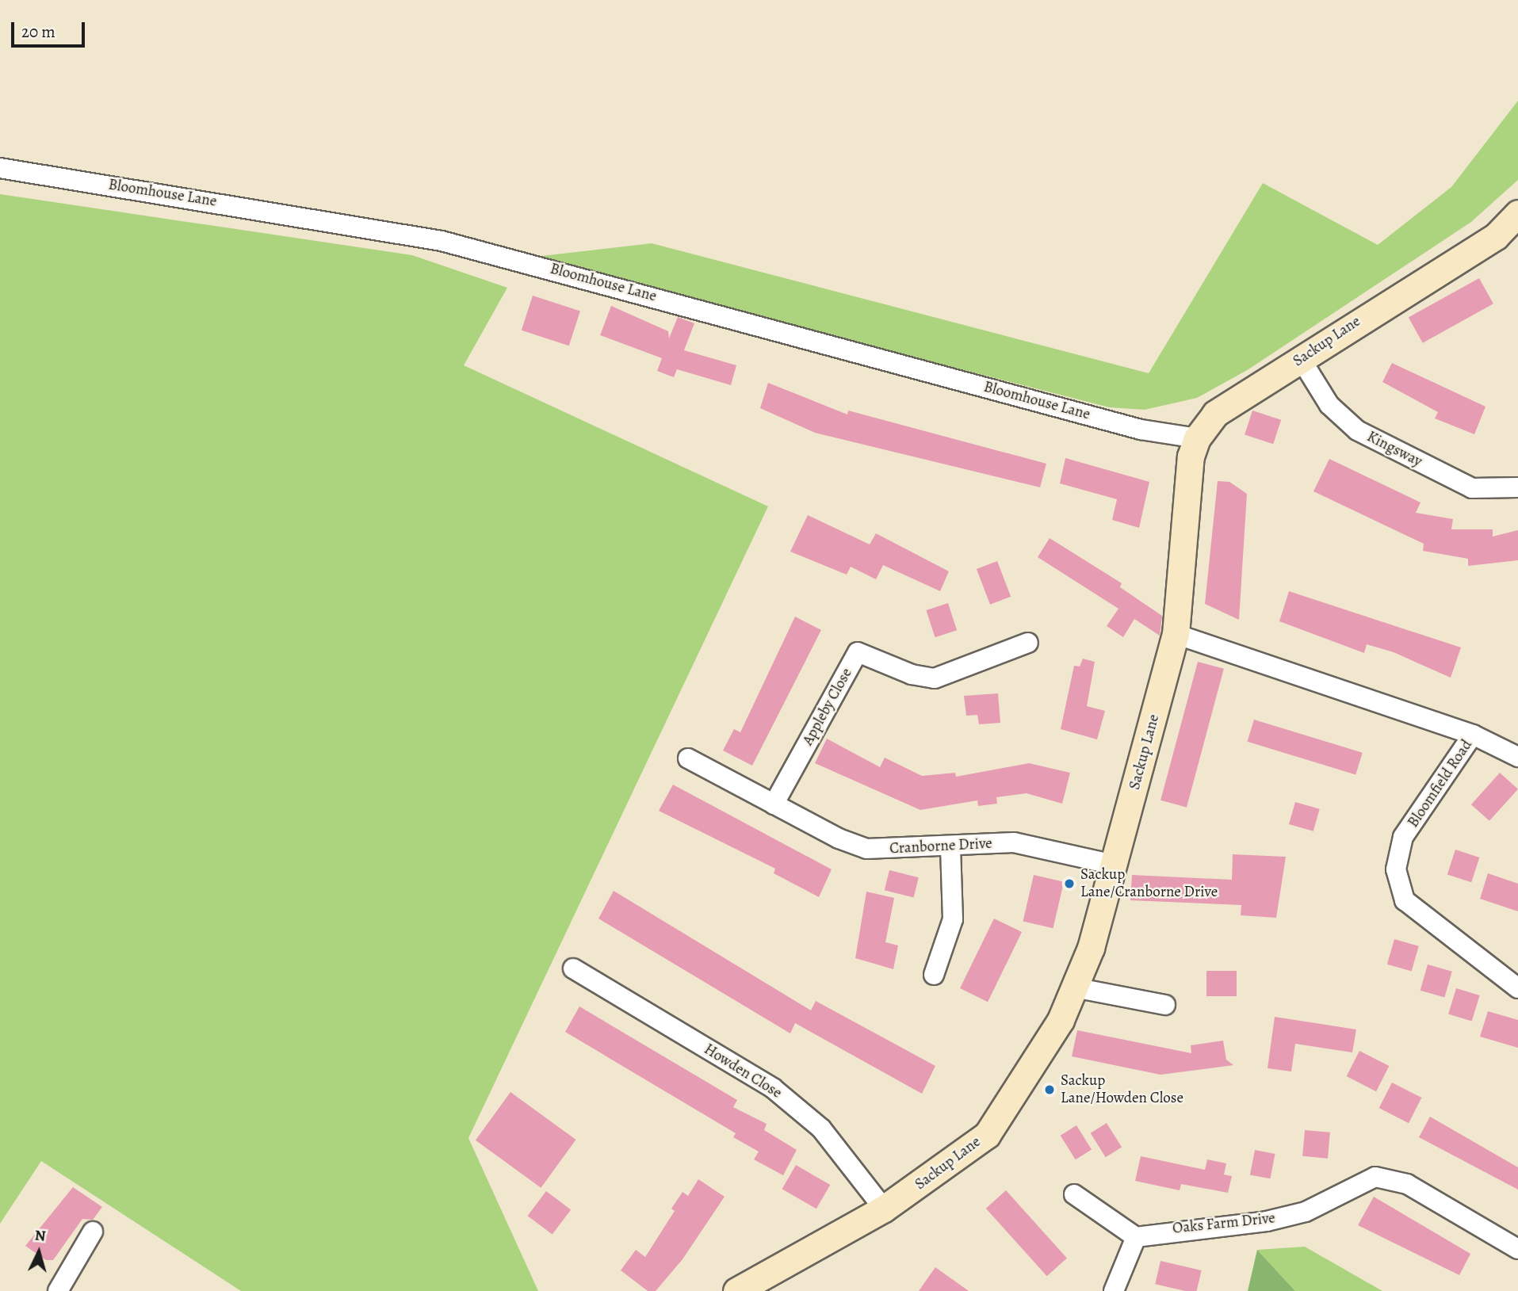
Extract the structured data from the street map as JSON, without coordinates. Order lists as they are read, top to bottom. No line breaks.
{"streets":{"street":["Bloomhouse Lane","Sackup Lane","Kingsway","Appleby Close","Bloomfield Road","Cranborne Drive","Howden Close","Oaks Farm Drive"]},"crossings":[["Bloomhouse Lane","Sackup Lane"],["Sackup Lane","Kingsway"],["Sackup Lane","Bloomfield Road"],["Sackup Lane","Cranborne Drive"],["Sackup Lane","Howden Close"],["Appleby Close","Cranborne Drive"]],"places":["Sackup Lane/Cranborne Drive","Sackup Lane/Howden Close"],"scale_bar":"20 m","north":"top"}
